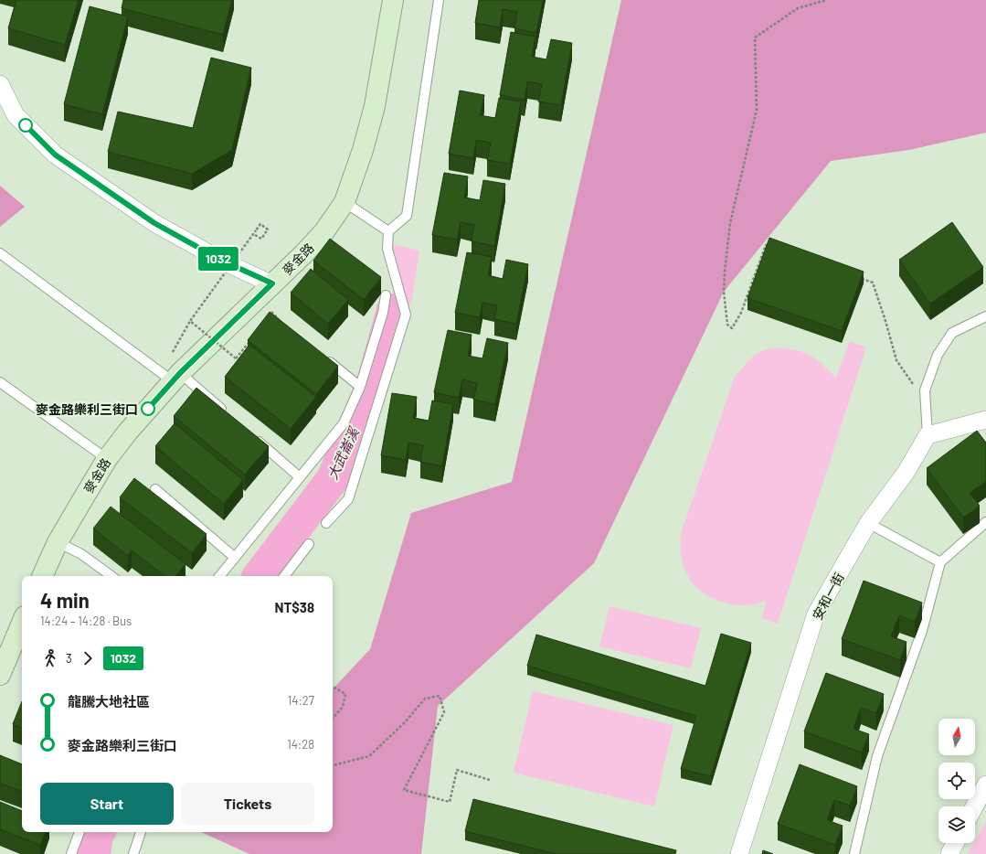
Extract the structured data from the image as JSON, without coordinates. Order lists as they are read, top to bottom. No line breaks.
{"streets":{"street":["麥金路","安和一街"]},"water":["大武崙溪"],"places":["麥金路樂利三街口"],"lines":["bus line 1032"],"north":"top","page":{"on_map":"1032","heading":["4 min","14:24 – 14:28 · Bus","NT$38"],"legs":["3","1032"],"list":[{"name":"龍騰大地社區","value":"14:27"},{"name":"麥金路樂利三街口","value":"14:28"}],"buttons":["Start","Tickets"]}}
